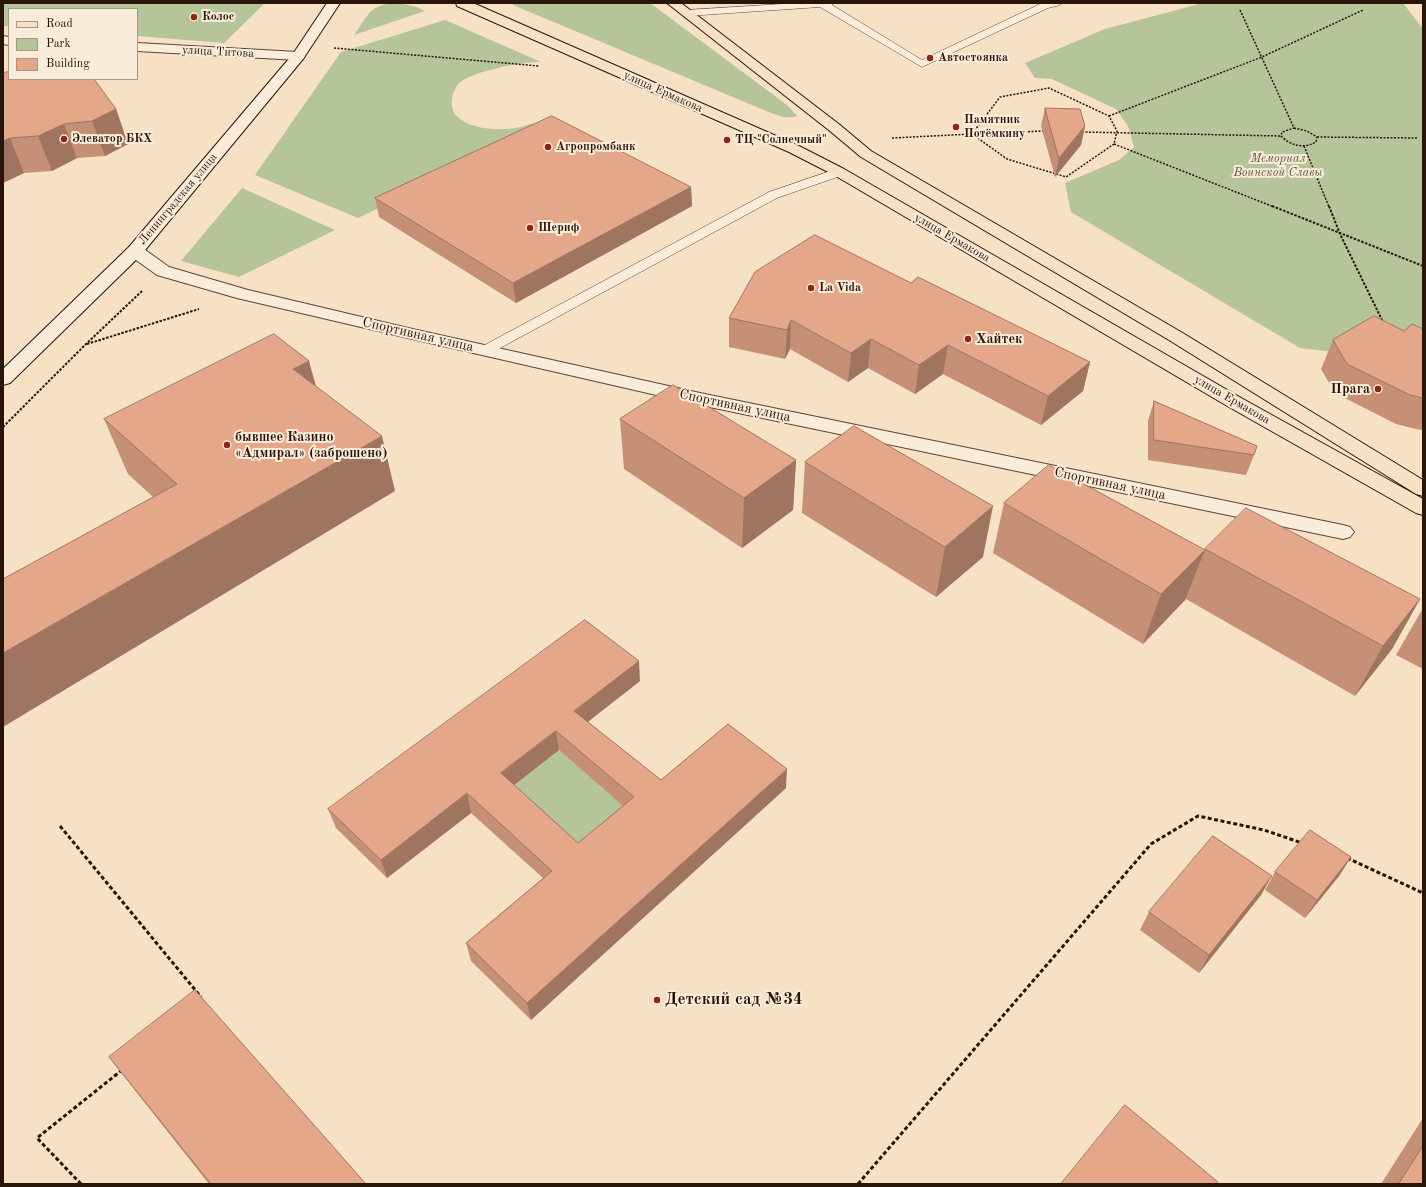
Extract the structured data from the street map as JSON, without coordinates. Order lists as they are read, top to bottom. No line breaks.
{"streets":{"main road":["улица Ермакова"],"street":["улица Титова","Ленинградская улица","Спортивная улица"]},"crossings":[["улица Титова","Ленинградская улица"],["Ленинградская улица","Спортивная улица"]],"parks":["Мемориал Воинской Славы"],"places":["Колос","Автостоянка","Памятник Потёмкину","Элеватор БКХ","ТЦ \"Солнечный\"","Агропромбанк","Шериф","La Vida","Хайтек","Прага","бывшее Казино «Адмирал» (заброшено)","Детский сад №34"],"legend":["Road","Park","Building"]}
